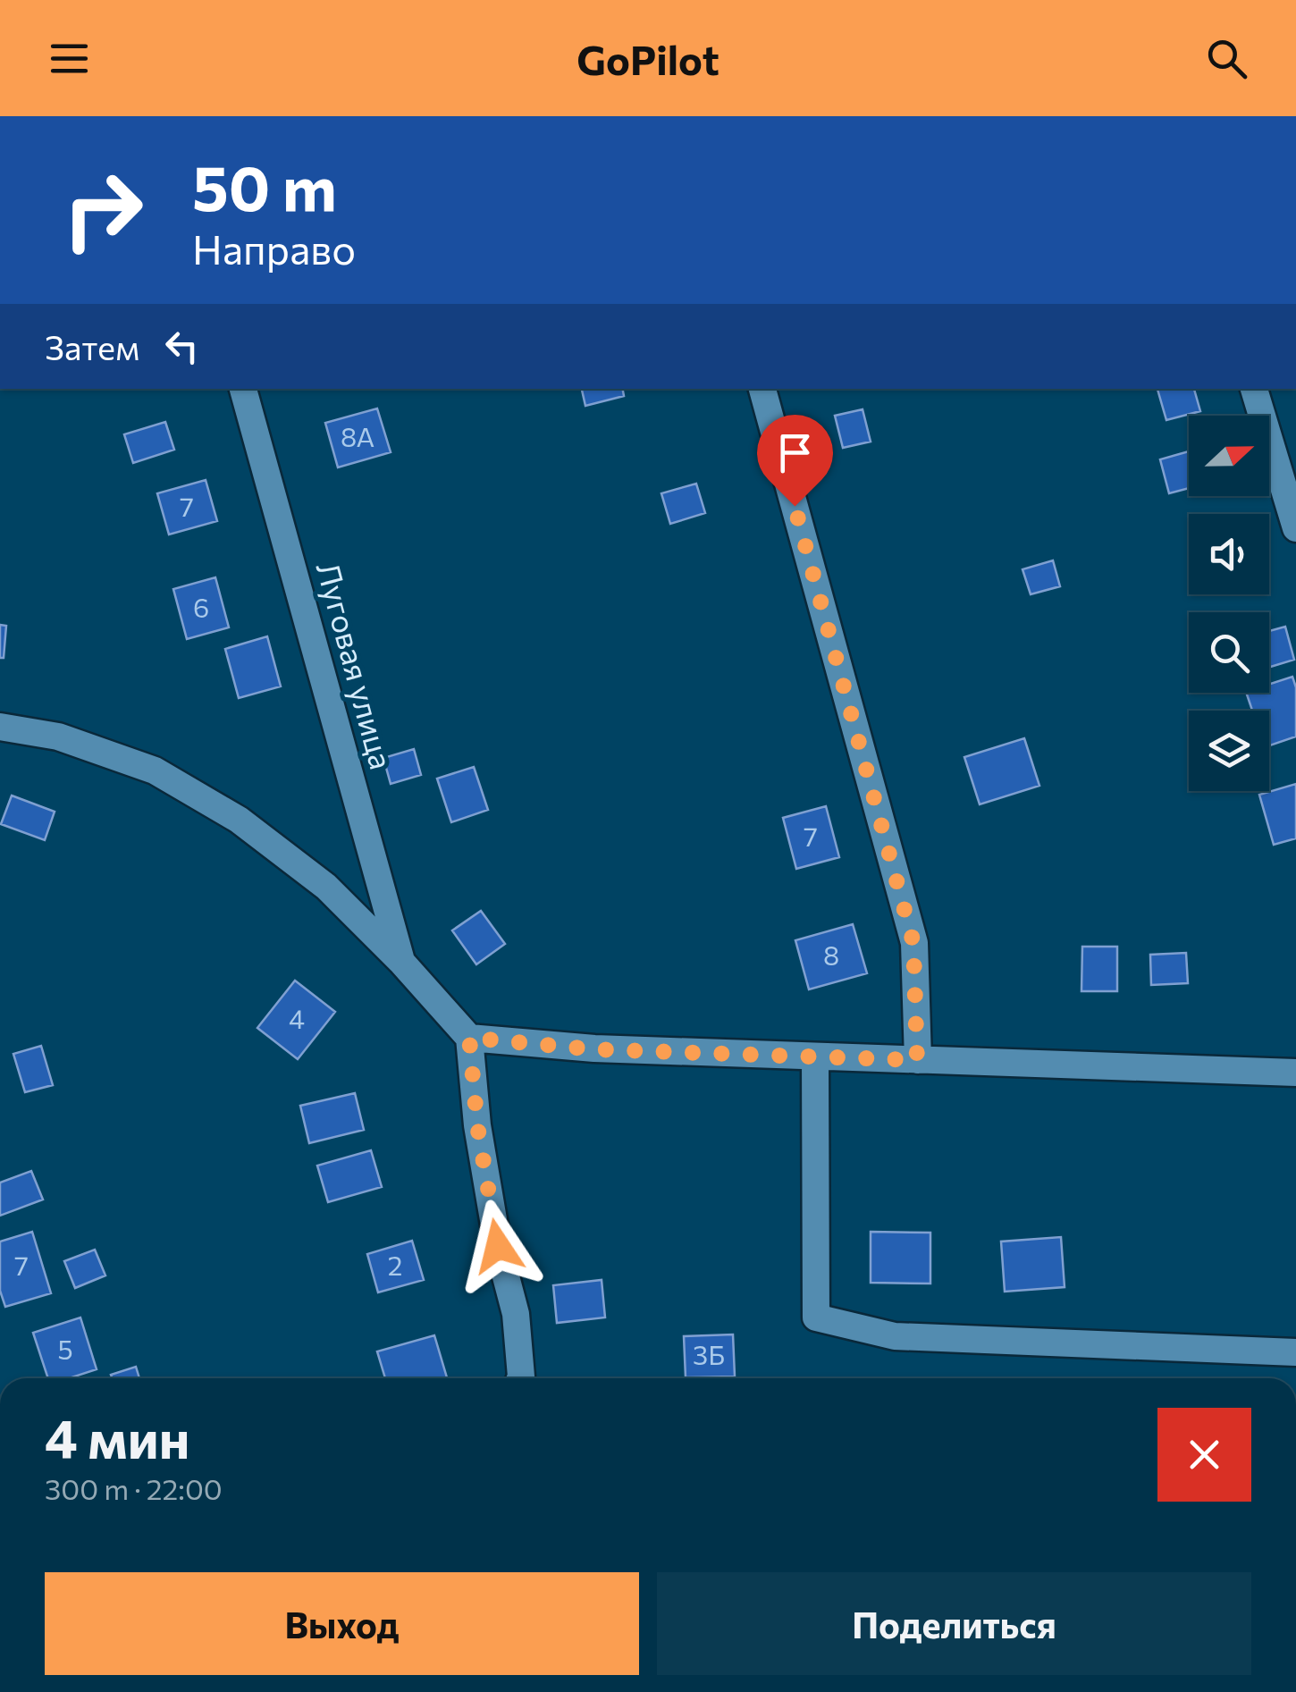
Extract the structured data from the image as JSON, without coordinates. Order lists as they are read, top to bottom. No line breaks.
{"streets":{"street":["Луговая улица"]},"house_numbers":["8А","7","6","7","8","4","7","2","5","3Б"],"north":"right","page":{"header":"GoPilot","turn":["50 m","Направо"],"then":"Затем","heading":["4 мин","300 m · 22:00"],"buttons":["Выход","Поделиться"]}}
